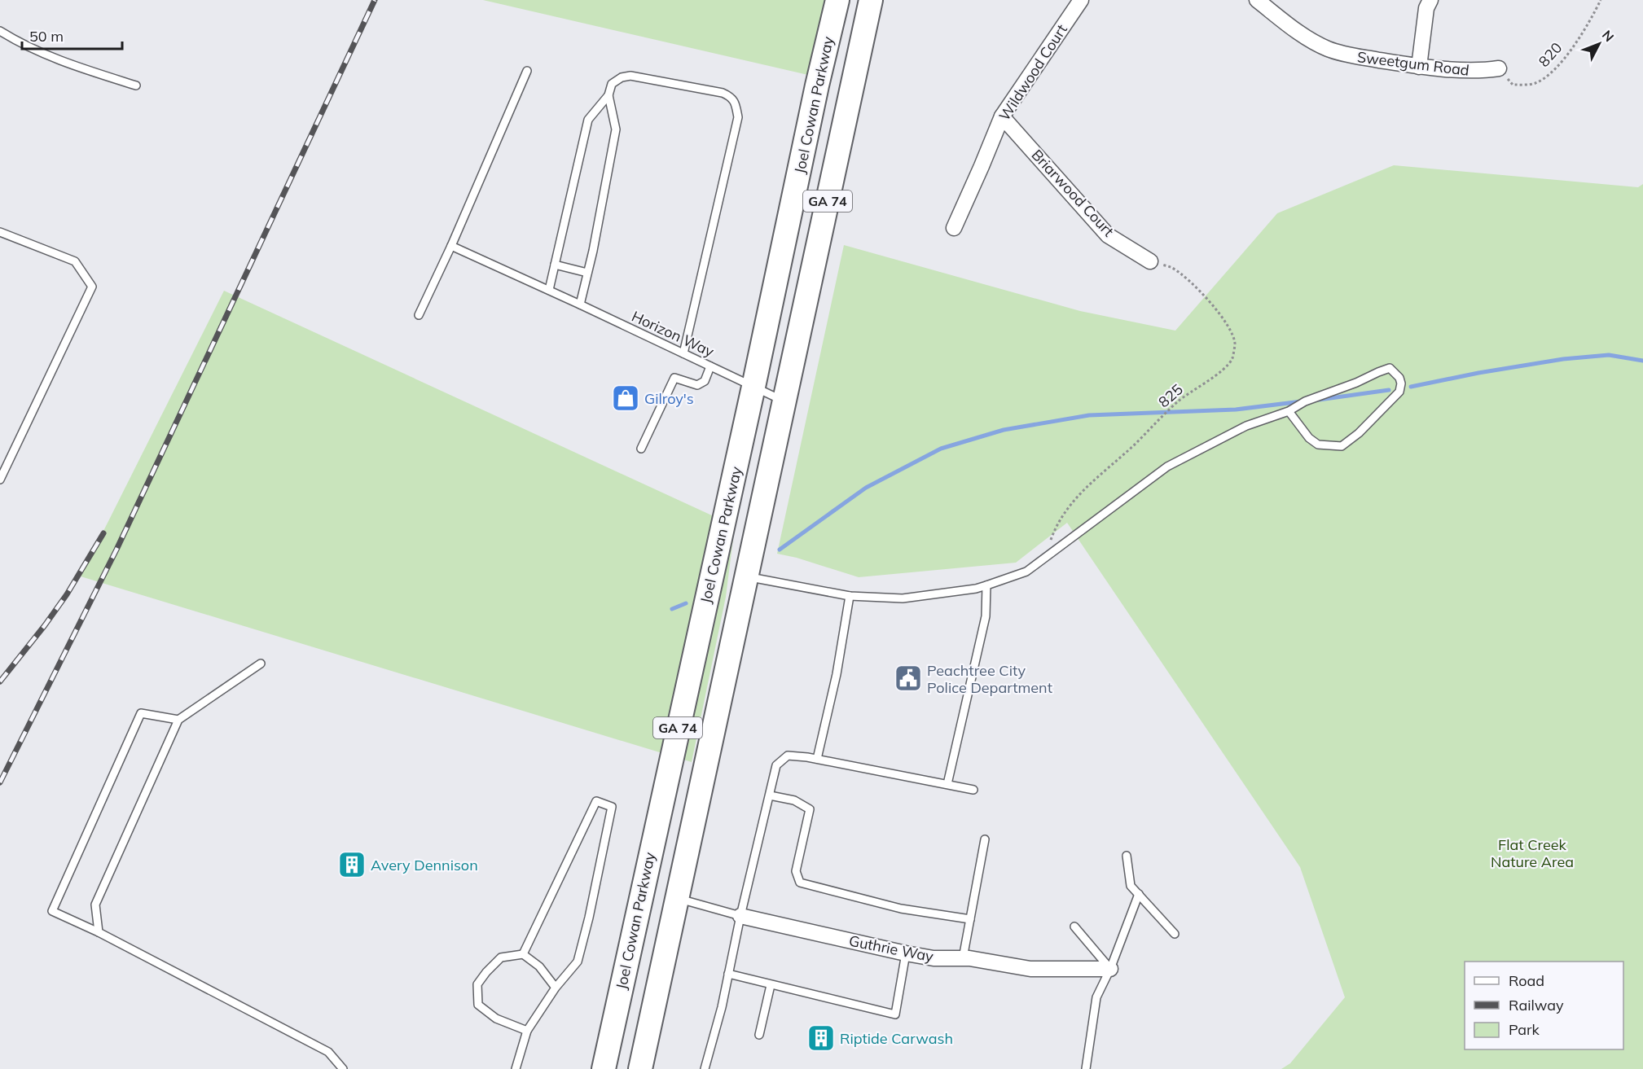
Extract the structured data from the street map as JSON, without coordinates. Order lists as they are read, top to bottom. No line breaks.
{"streets":{"main road":["Joel Cowan Parkway","GA 74"],"street":["Sweetgum Road","Wildwood Court","Briarwood Court","Guthrie Way"],"lane":["Horizon Way"],"path":["820","825"]},"crossings":[["820","Sweetgum Road"],["Wildwood Court","Briarwood Court"],["Joel Cowan Parkway","Horizon Way"],["Briarwood Court","825"],["GA 74","Horizon Way"],["GA 74","Guthrie Way"]],"parks":["Flat Creek Nature Area"],"places":{"shop":["Gilroy's"],"public building":["Peachtree City Police Department"],"building":["Avery Dennison","Riptide Carwash"]},"legend":["Road","Railway","Park"],"scale_bar":"50 m","north":"top right"}
